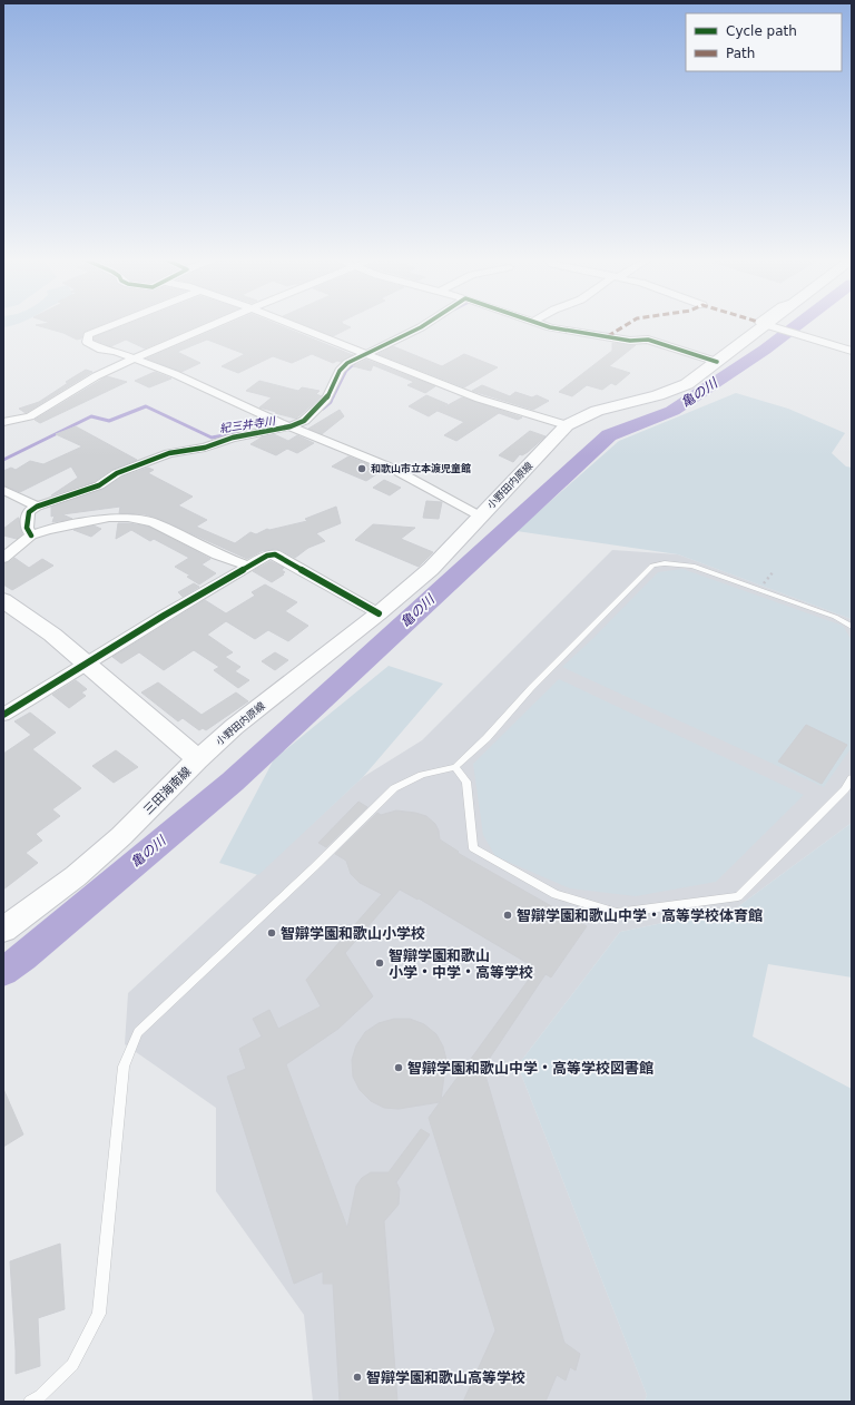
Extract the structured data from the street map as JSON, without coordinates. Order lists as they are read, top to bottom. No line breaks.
{"streets":{"main road":["小野田内原線","三田海南線"]},"crossings":[["小野田内原線","三田海南線"]],"water":["亀の川","紀三井寺川"],"places":["和歌山市立本渡児童館","智辯学園和歌山中学・高等学校体育館","智辯学園和歌山小学校","智辯学園和歌山 小学・中学・高等学校","智辯学園和歌山中学・高等学校図書館","智辯学園和歌山高等学校"],"legend":["Cycle path","Path"]}
